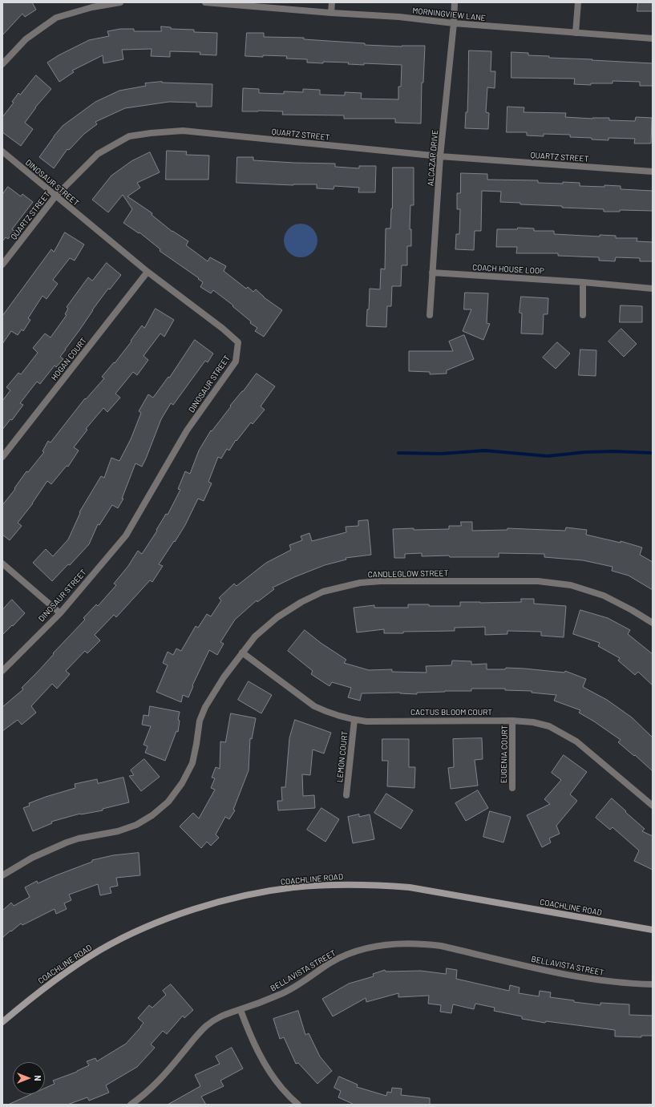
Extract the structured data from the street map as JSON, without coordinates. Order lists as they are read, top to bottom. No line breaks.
{"streets":{"main road":["COACHLINE ROAD"],"street":["MORNINGVIEW LANE","QUARTZ STREET","ALCAZAR DRIVE","DINOSAUR STREET","COACH HOUSE LOOP","HOGAN COURT","CANDLEGLOW STREET","CACTUS BLOOM COURT","EUGENIA COURT","LEMON COURT","BELLAVISTA STREET"]},"crossings":[["MORNINGVIEW LANE","ALCAZAR DRIVE"],["QUARTZ STREET","ALCAZAR DRIVE"],["QUARTZ STREET","DINOSAUR STREET"],["ALCAZAR DRIVE","COACH HOUSE LOOP"],["DINOSAUR STREET","HOGAN COURT"],["CANDLEGLOW STREET","CACTUS BLOOM COURT"],["CACTUS BLOOM COURT","EUGENIA COURT"],["CACTUS BLOOM COURT","LEMON COURT"]],"north":"right"}
